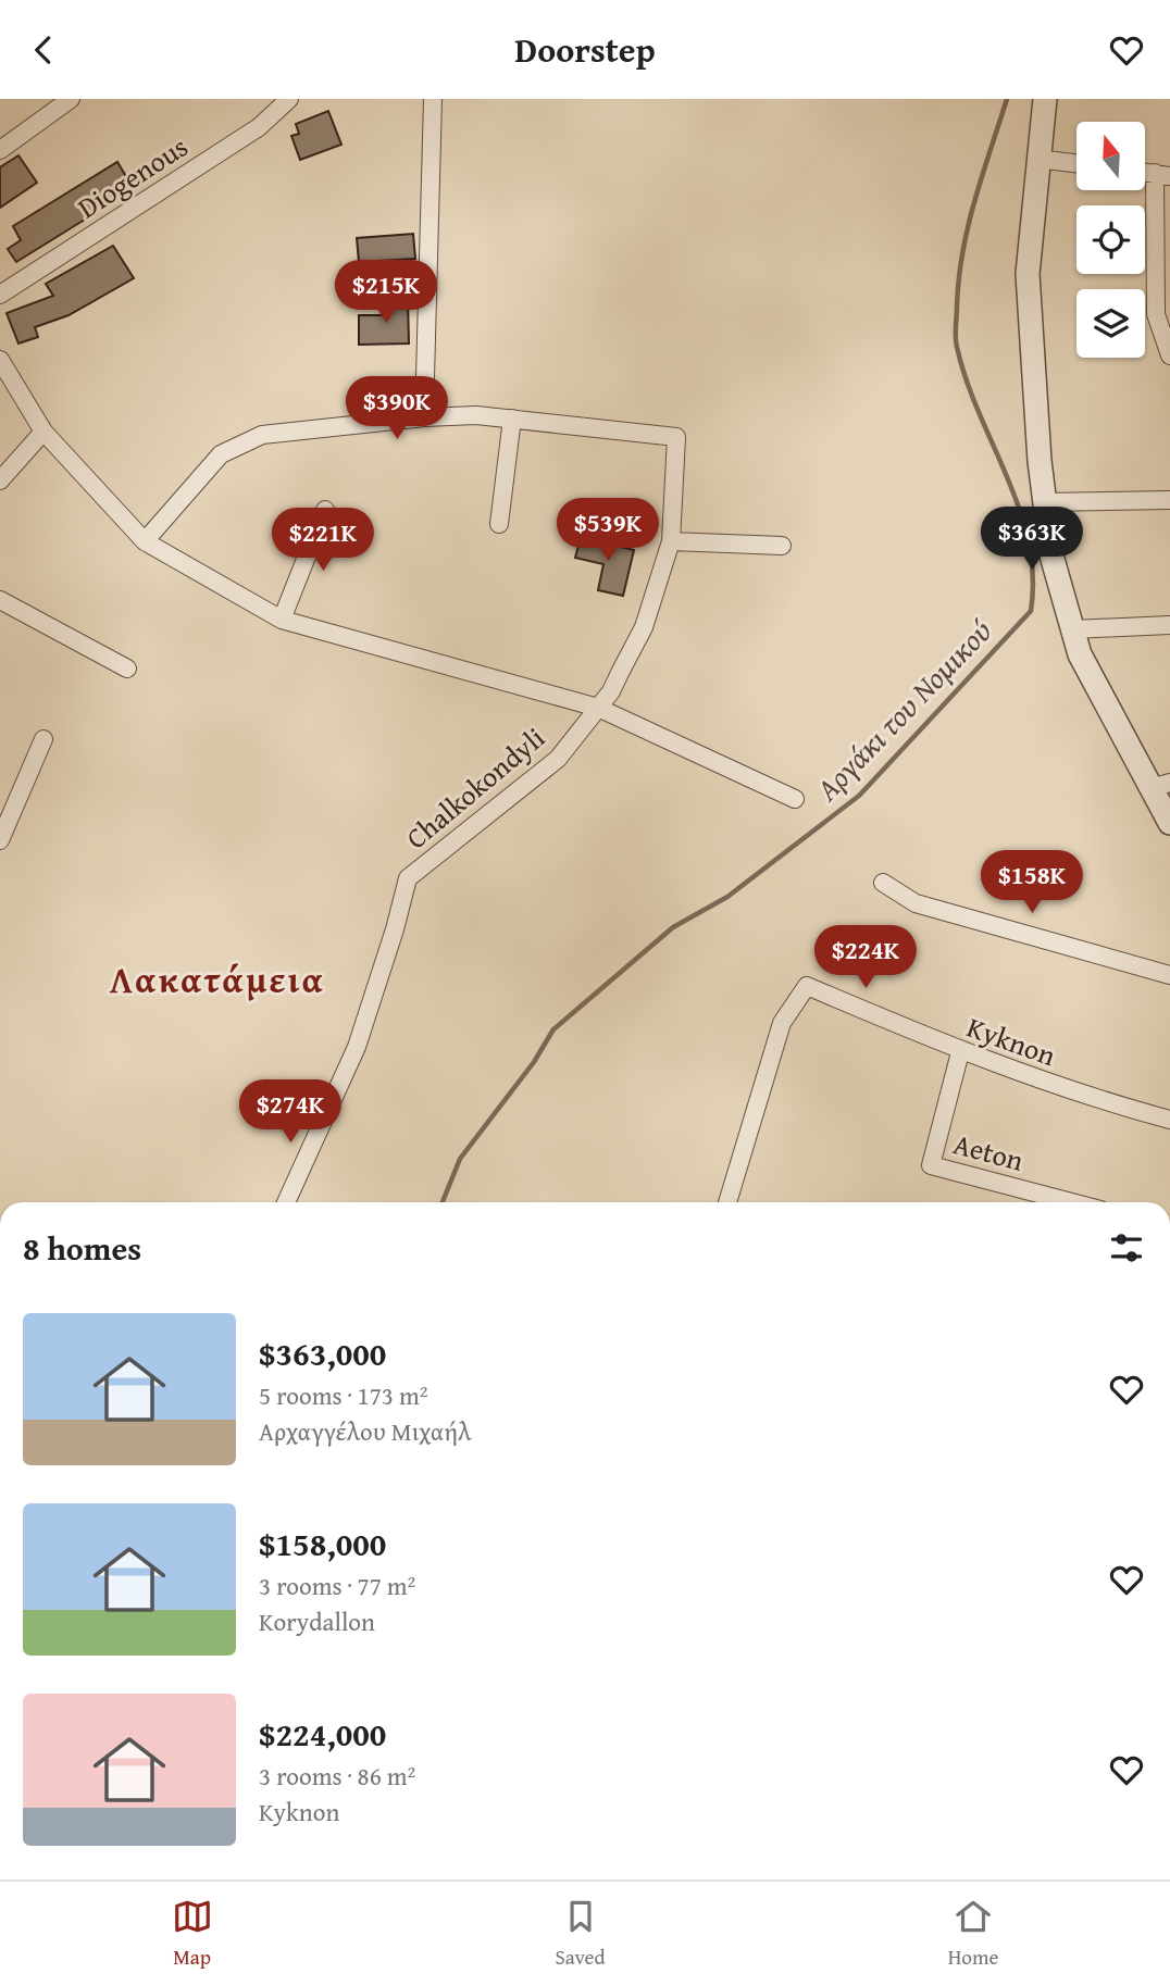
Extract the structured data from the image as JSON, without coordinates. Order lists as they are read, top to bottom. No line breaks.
{"streets":{"street":["Diogenous","Chalkokondyli","Kyknon","Aeton"]},"crossings":[["Kyknon","Aeton"]],"districts":["Λακατάμεια"],"water":["Αργάκι του Νομικού"],"north":"top","page":{"header":"Doorstep","price":["$215K","$390K","$539K","$363K","$221K","$158K","$224K","$274K"],"heading":"8 homes","list":[{"name":"$363,000","note":"5 rooms · 173 m² · Αρχαγγέλου Μιχαήλ"},{"name":"$158,000","note":"3 rooms · 77 m² · Korydallon"},{"name":"$224,000","note":"3 rooms · 86 m² · Kyknon"}],"tabs":["Map","Saved","Home"]}}
